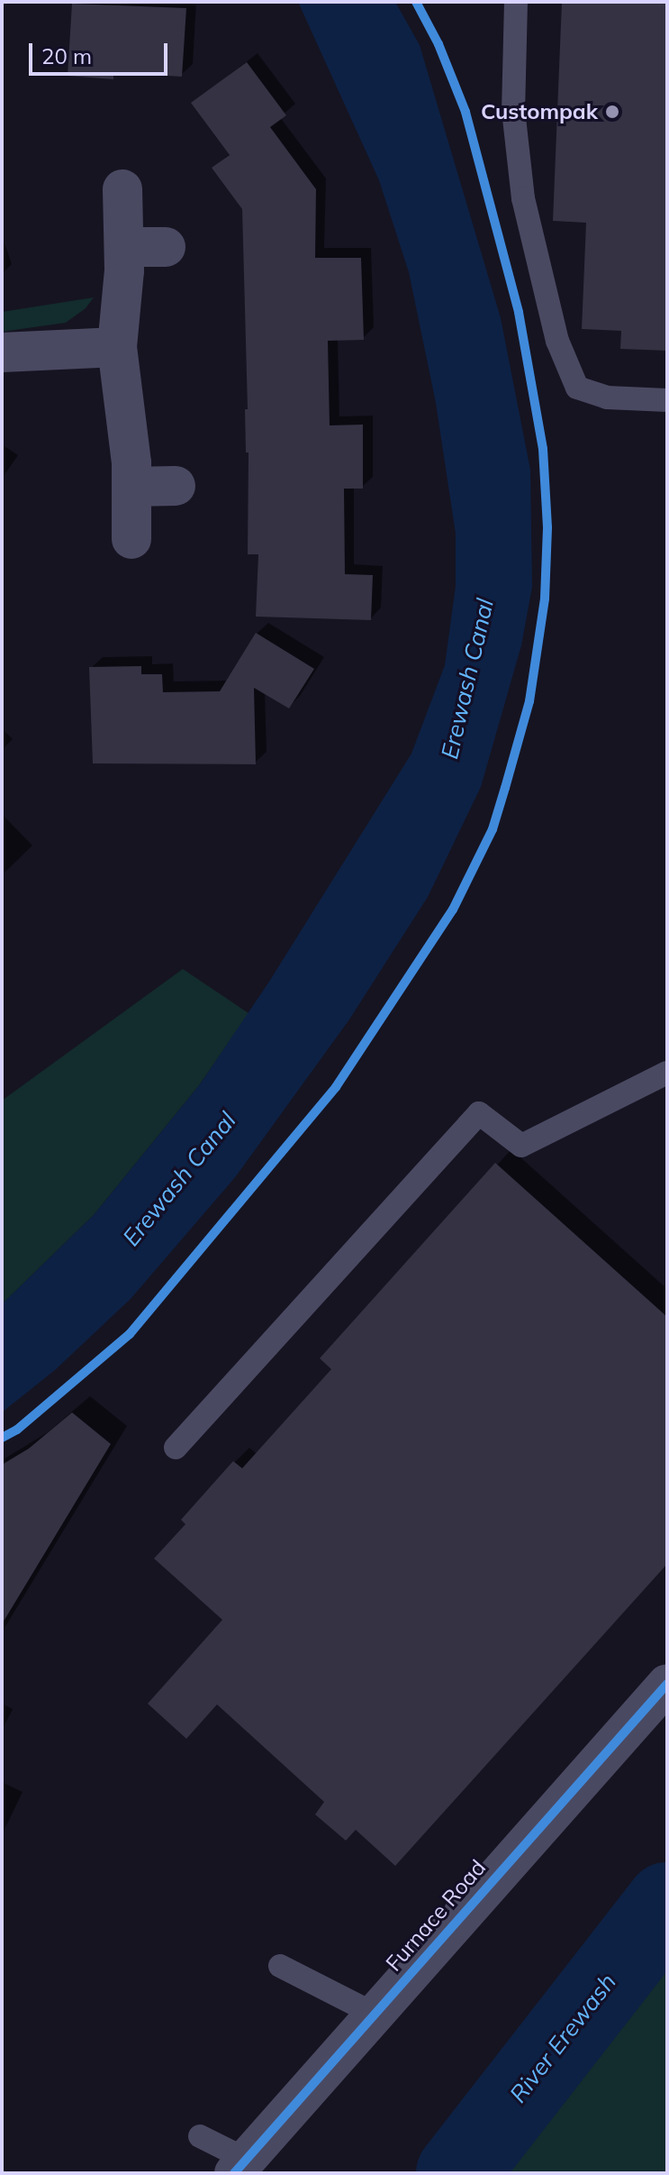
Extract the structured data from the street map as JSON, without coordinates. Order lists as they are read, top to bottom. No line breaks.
{"streets":{"street":["Furnace Road"]},"water":["Erewash Canal","River Erewash"],"places":["Custompak"],"scale_bar":"20 m"}
